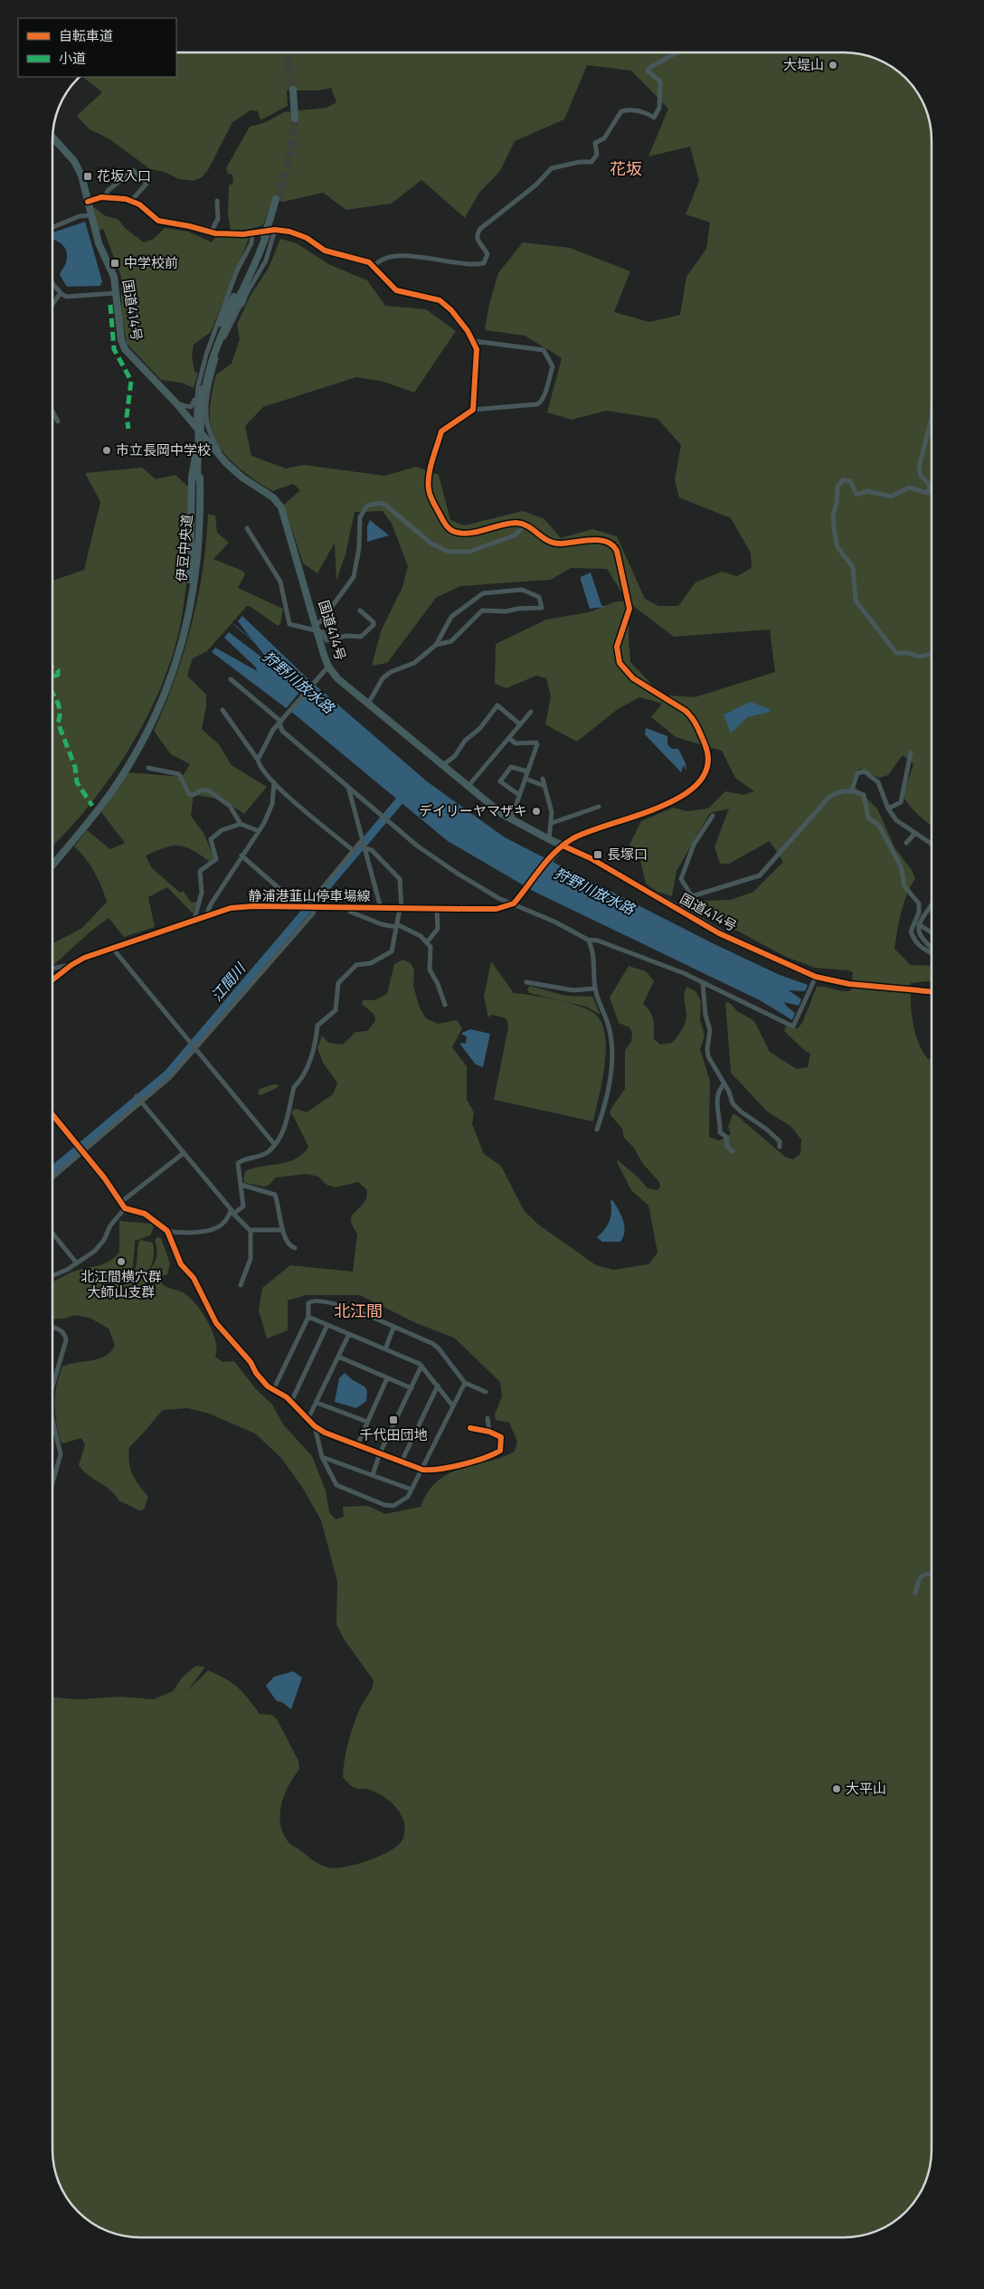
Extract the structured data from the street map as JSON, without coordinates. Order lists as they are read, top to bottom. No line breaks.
{"streets":{"highway":["国道414号","伊豆中央道"],"main road":["静浦港韮山停車場線"]},"districts":["花坂","北江間"],"water":["狩野川放水路","江間川"],"places":{"other":["大堤山","市立長岡中学校","デイリーヤマザキ","北江間横穴群 大師山支群","大平山"],"transit":["花坂入口","中学校前","長塚口","千代田団地"]},"legend":["自転車道","小道"]}
